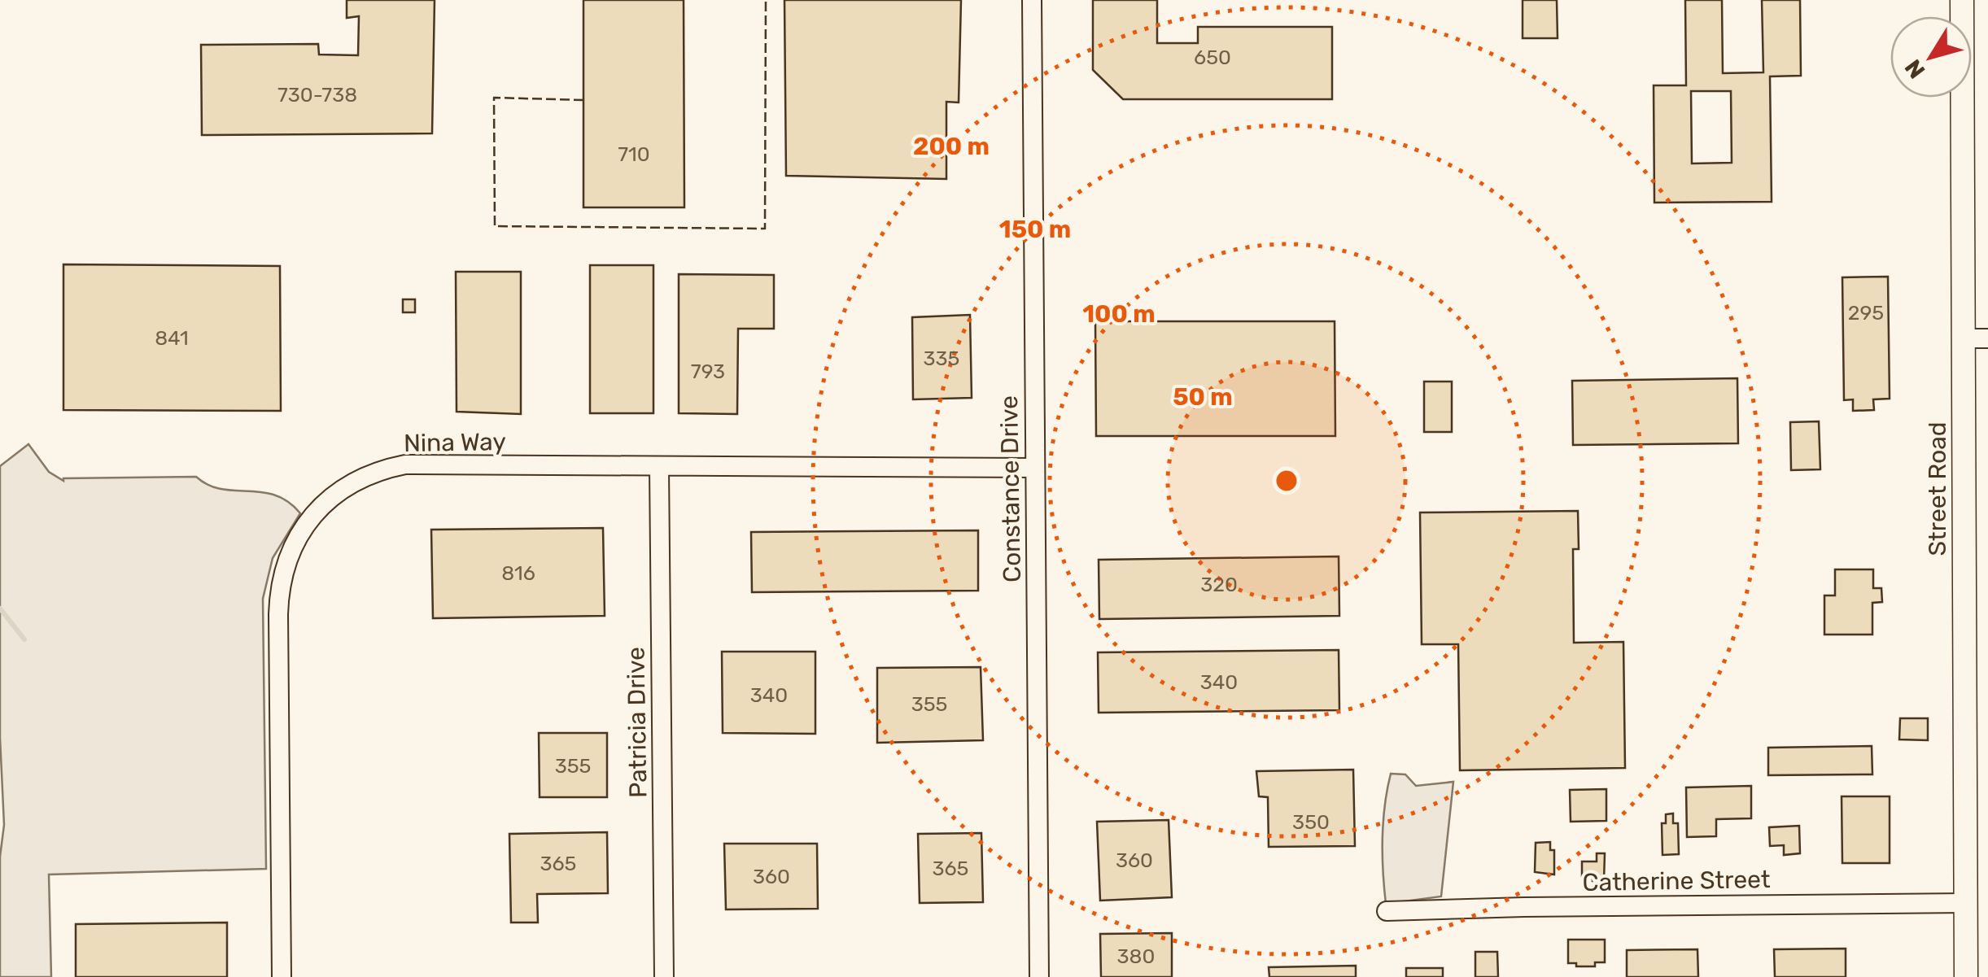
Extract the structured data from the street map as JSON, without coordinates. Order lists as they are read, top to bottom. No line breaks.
{"streets":{"main road":["Street Road"],"street":["Nina Way","Constance Drive","Patricia Drive","Catherine Street"]},"crossings":[["Nina Way","Constance Drive"],["Nina Way","Patricia Drive"],["Street Road","Catherine Street"]],"house_numbers":["650","730-738","710","295","841","335","793","816","320","340","340","355","355","350","360","365","365","360","380"],"north":"bottom left","rings":["200 m","150 m","100 m","50 m"]}
